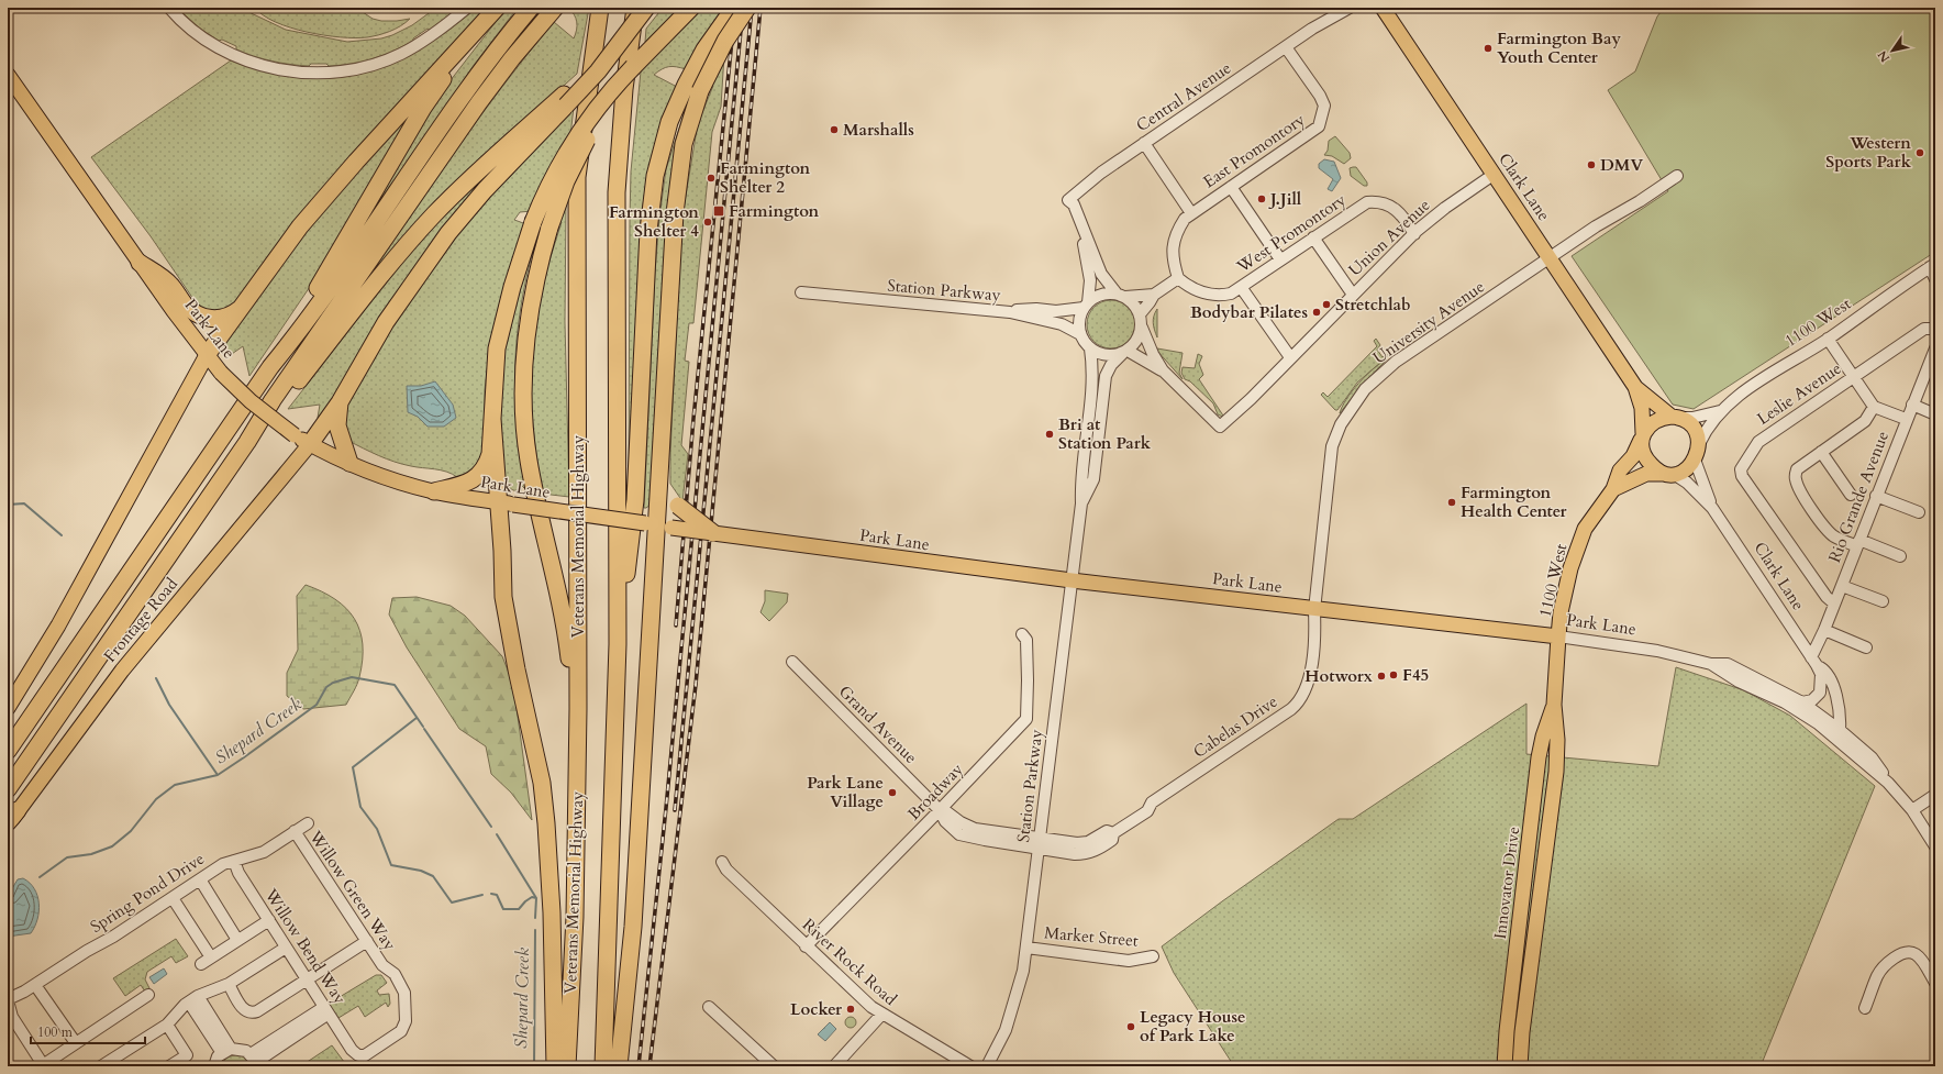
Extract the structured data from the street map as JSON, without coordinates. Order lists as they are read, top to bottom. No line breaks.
{"streets":{"highway":["Veterans Memorial Highway"],"main road":["Clark Lane","1100 West","Park Lane","Frontage Road","Innovator Drive"],"street":["Central Avenue","East Promontory","West Promontory","Union Avenue","Station Parkway","University Avenue","Leslie Avenue","Rio Grande Avenue","Grand Avenue","Cabelas Drive","Broadway","Willow Green Way","Spring Pond Drive","Market Street","Willow Bend Way","River Rock Road"]},"crossings":[["Central Avenue","East Promontory"],["Central Avenue","Union Avenue"],["Central Avenue","Station Parkway"],["East Promontory","West Promontory"],["Clark Lane","Union Avenue"],["Clark Lane","University Avenue"],["Clark Lane","1100 West"],["Clark Lane","Rio Grande Avenue"],["West Promontory","Union Avenue"],["Union Avenue","Station Parkway"],["Station Parkway","Park Lane"],["Station Parkway","Grand Avenue"],["Station Parkway","Cabelas Drive"],["Station Parkway","Market Street"],["University Avenue","Park Lane"],["University Avenue","Cabelas Drive"],["1100 West","Park Lane"],["1100 West","Innovator Drive"],["Park Lane","Frontage Road"],["Park Lane","Cabelas Drive"],["Park Lane","Innovator Drive"],["Leslie Avenue","Rio Grande Avenue"],["Grand Avenue","Cabelas Drive"],["Grand Avenue","Broadway"],["Broadway","River Rock Road"],["Willow Green Way","Spring Pond Drive"],["Willow Green Way","Willow Bend Way"],["Spring Pond Drive","Willow Bend Way"]],"water":["Shepard Creek"],"places":{"other":["Farmington Bay Youth Center","Marshalls","Western Sports Park","DMV","Farmington Shelter 2","J.Jill","Farmington Shelter 4","Stretchlab","Bodybar Pilates","Bri at Station Park","Farmington Health Center","F45","Hotworx","Park Lane Village","Locker","Legacy House of Park Lake"],"transit":["Farmington"]},"scale_bar":"100 m","north":"bottom left"}
